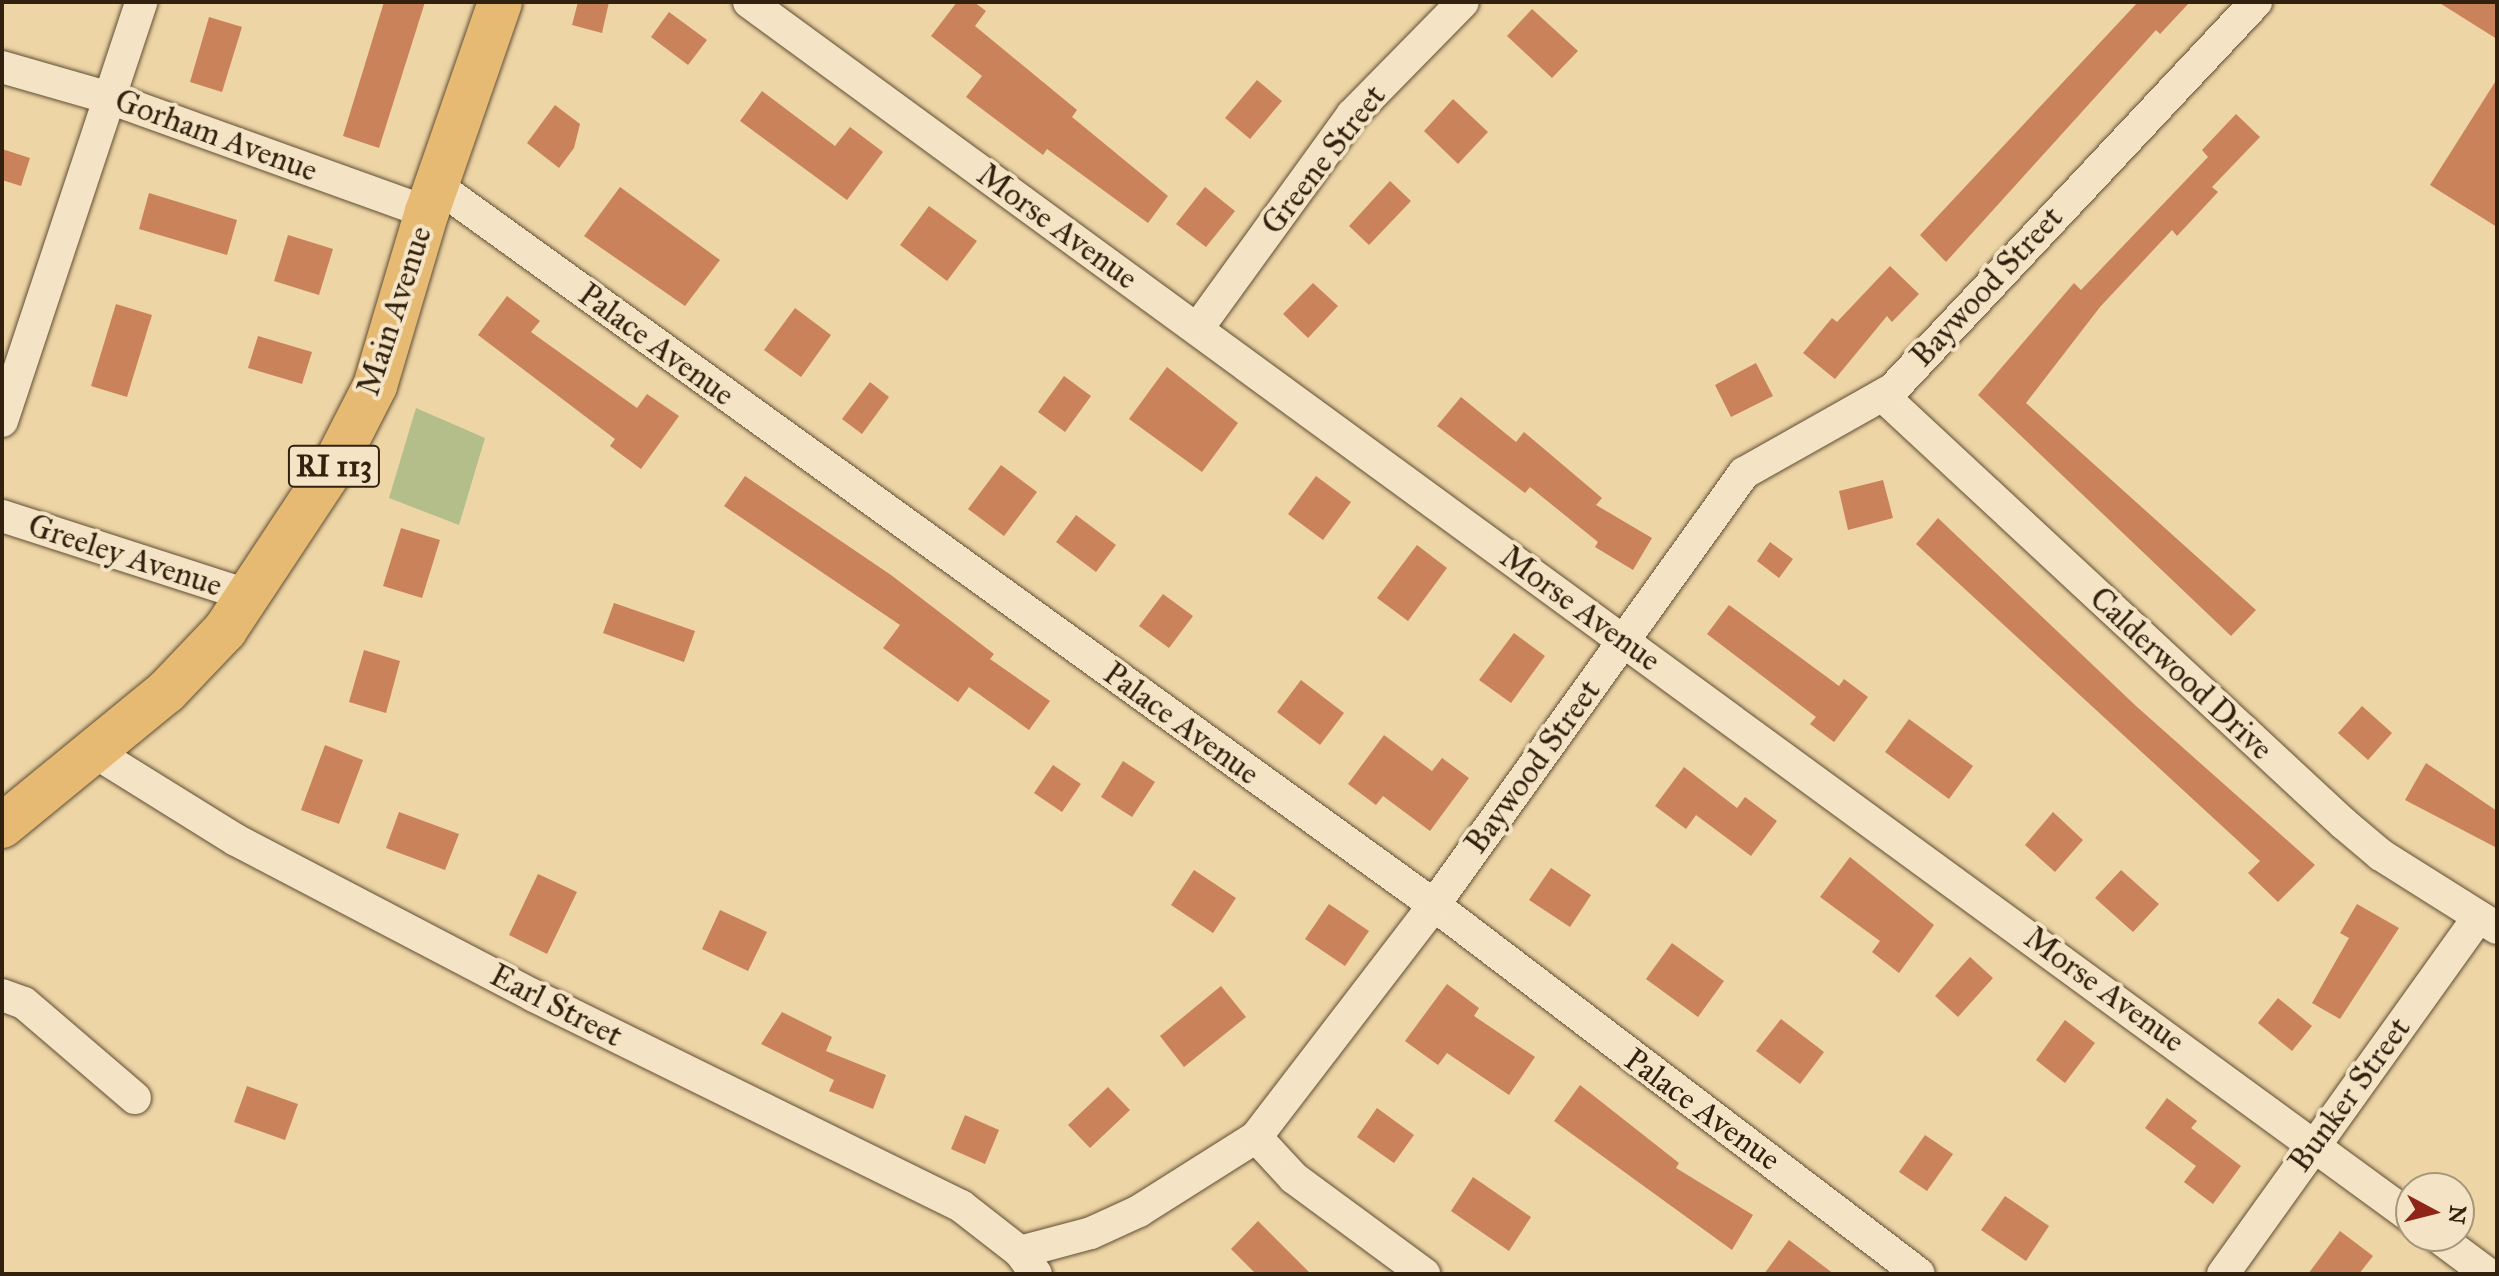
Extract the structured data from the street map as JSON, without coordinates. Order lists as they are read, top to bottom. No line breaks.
{"streets":{"main road":["Main Avenue","RI 113"],"street":["Gorham Avenue","Greene Street","Morse Avenue","Baywood Street","Palace Avenue","Greeley Avenue","Calderwood Drive","Earl Street","Bunker Street"]},"crossings":[["Gorham Avenue","Main Avenue"],["Gorham Avenue","Palace Avenue"],["Greene Street","Morse Avenue"],["Morse Avenue","Baywood Street"],["Morse Avenue","Bunker Street"],["Baywood Street","Palace Avenue"],["Baywood Street","Calderwood Drive"],["Baywood Street","Earl Street"],["Main Avenue","Palace Avenue"],["Main Avenue","Greeley Avenue"],["Main Avenue","Earl Street"],["Calderwood Drive","Bunker Street"]],"north":"right"}
